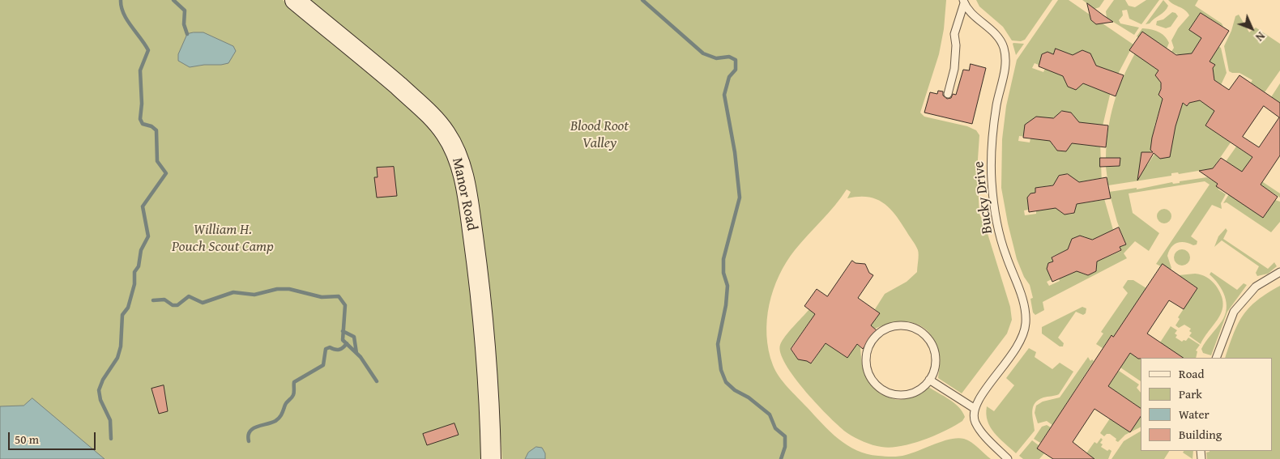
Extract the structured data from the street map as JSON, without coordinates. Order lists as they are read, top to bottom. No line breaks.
{"streets":{"street":["Manor Road"],"lane":["Bucky Drive"]},"parks":["Blood Root Valley","William H. Pouch Scout Camp"],"legend":["Road","Park","Water","Building"],"scale_bar":"50 m","north":"bottom right"}
